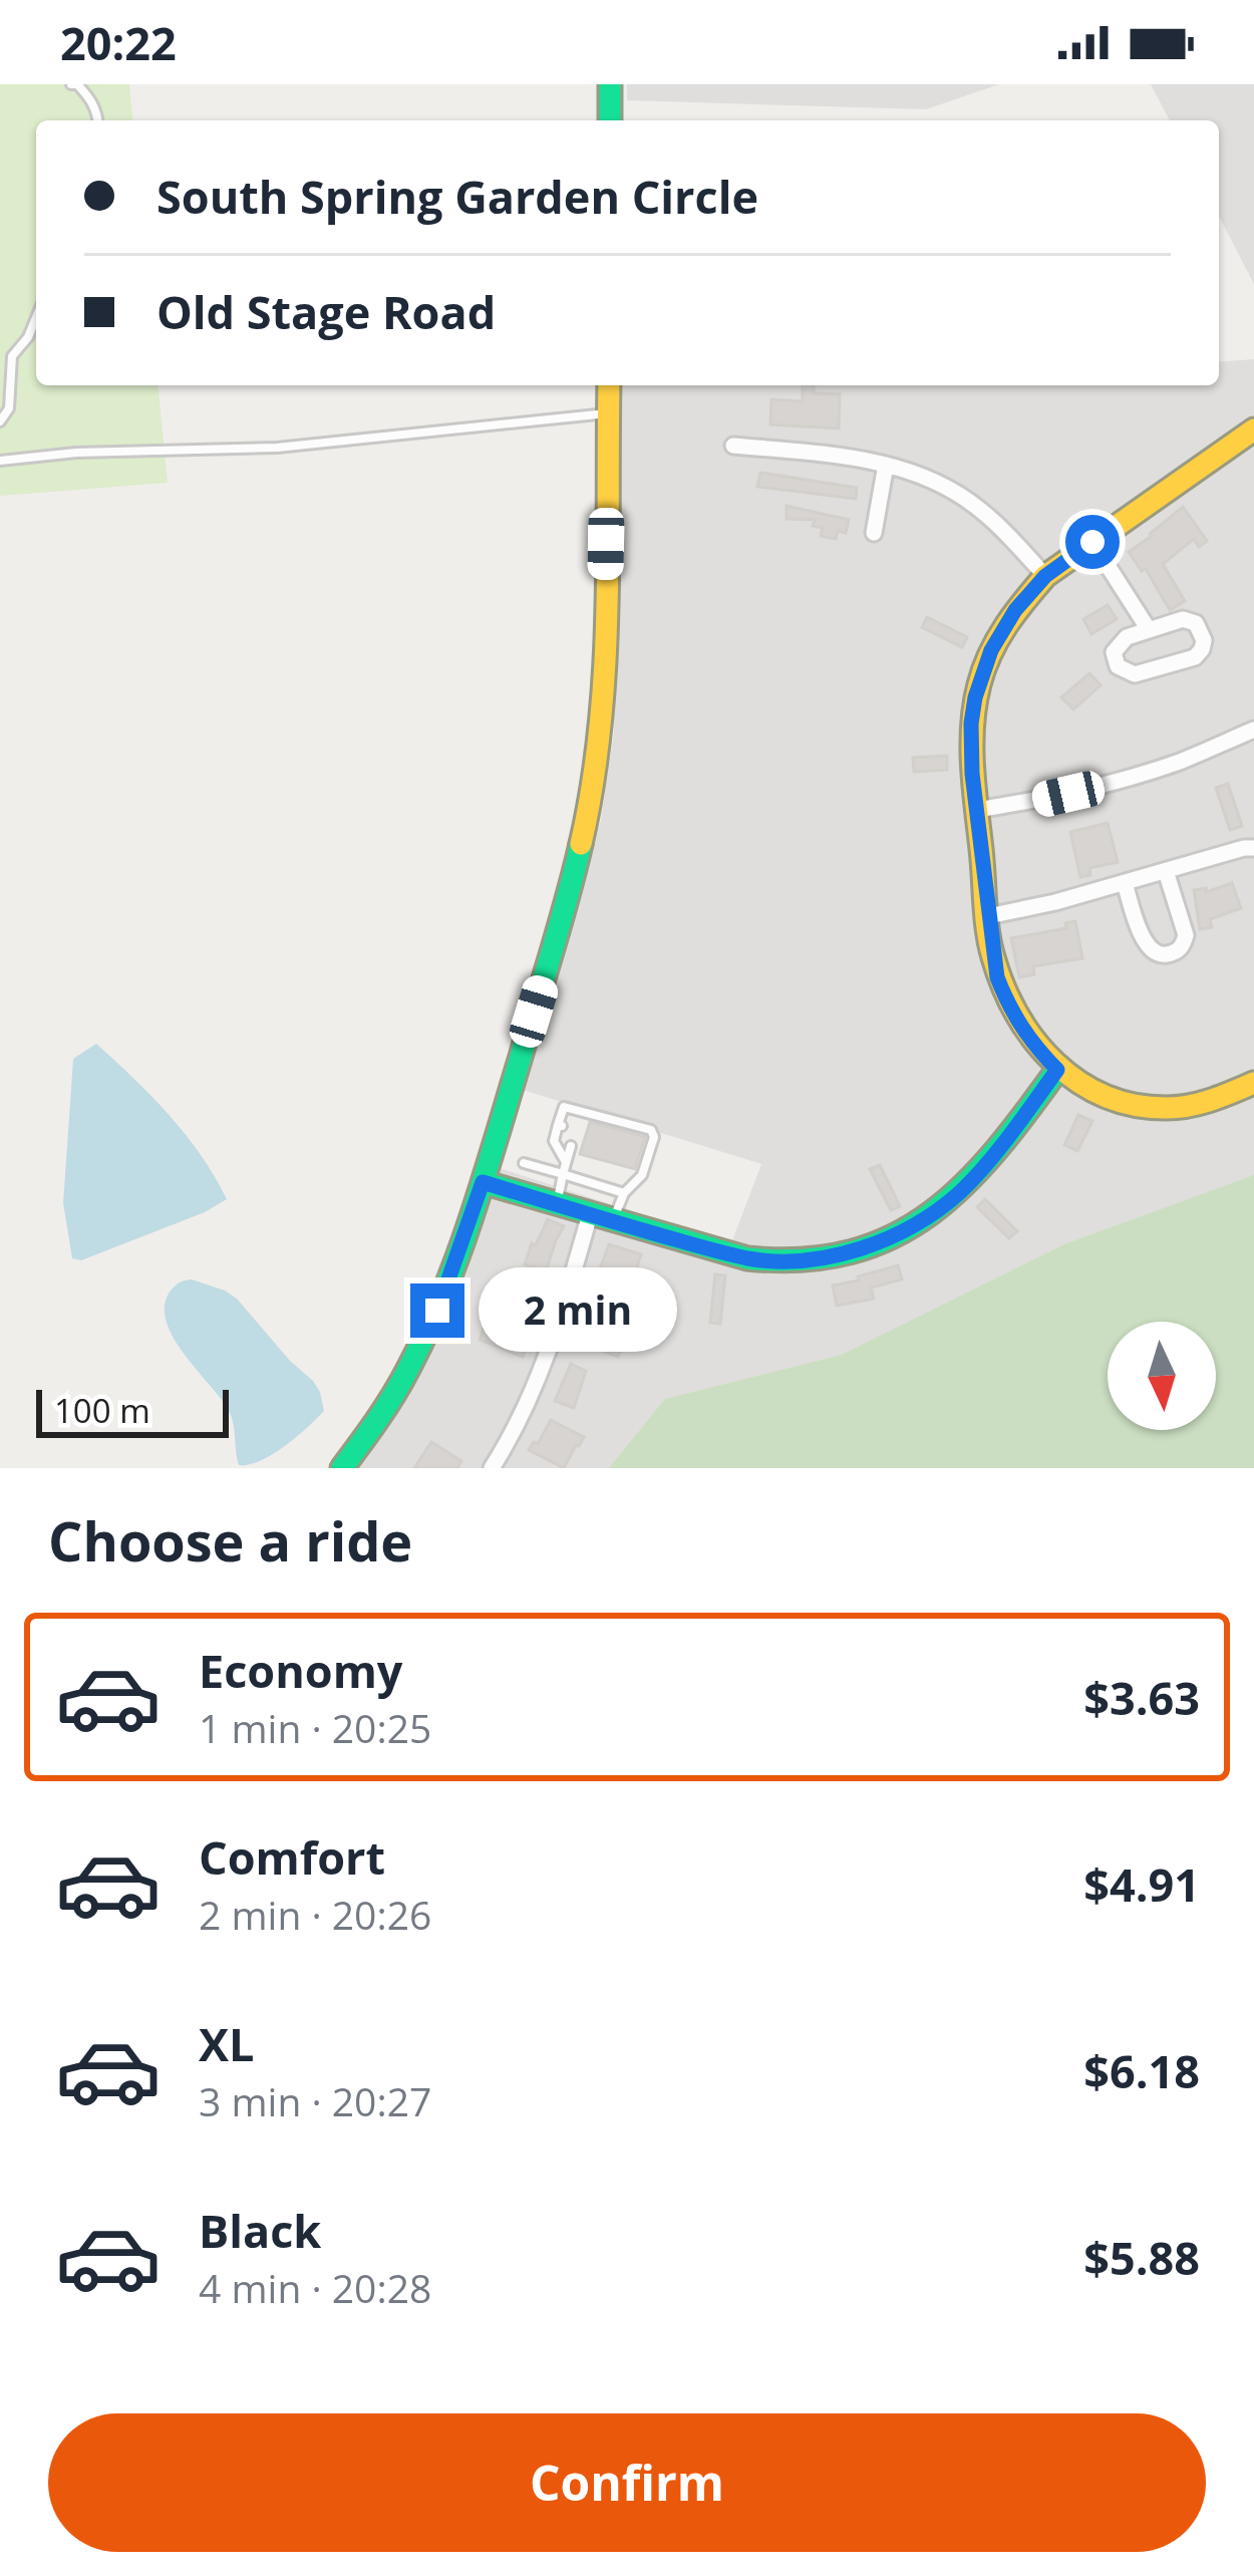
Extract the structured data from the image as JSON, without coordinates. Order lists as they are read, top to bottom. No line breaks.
{"scale_bar":"100 m","north":"bottom","page":{"status":"20:22","banner":["South Spring Garden Circle","Old Stage Road"],"bubble":"2 min","scale":"100 m","heading":"Choose a ride","list":[{"name":"Economy","note":"1 min · 20:25","value":"$3.63"},{"name":"Comfort","note":"2 min · 20:26","value":"$4.91"},{"name":"XL","note":"3 min · 20:27","value":"$6.18"},{"name":"Black","note":"4 min · 20:28","value":"$5.88"}],"buttons":"Confirm"}}
